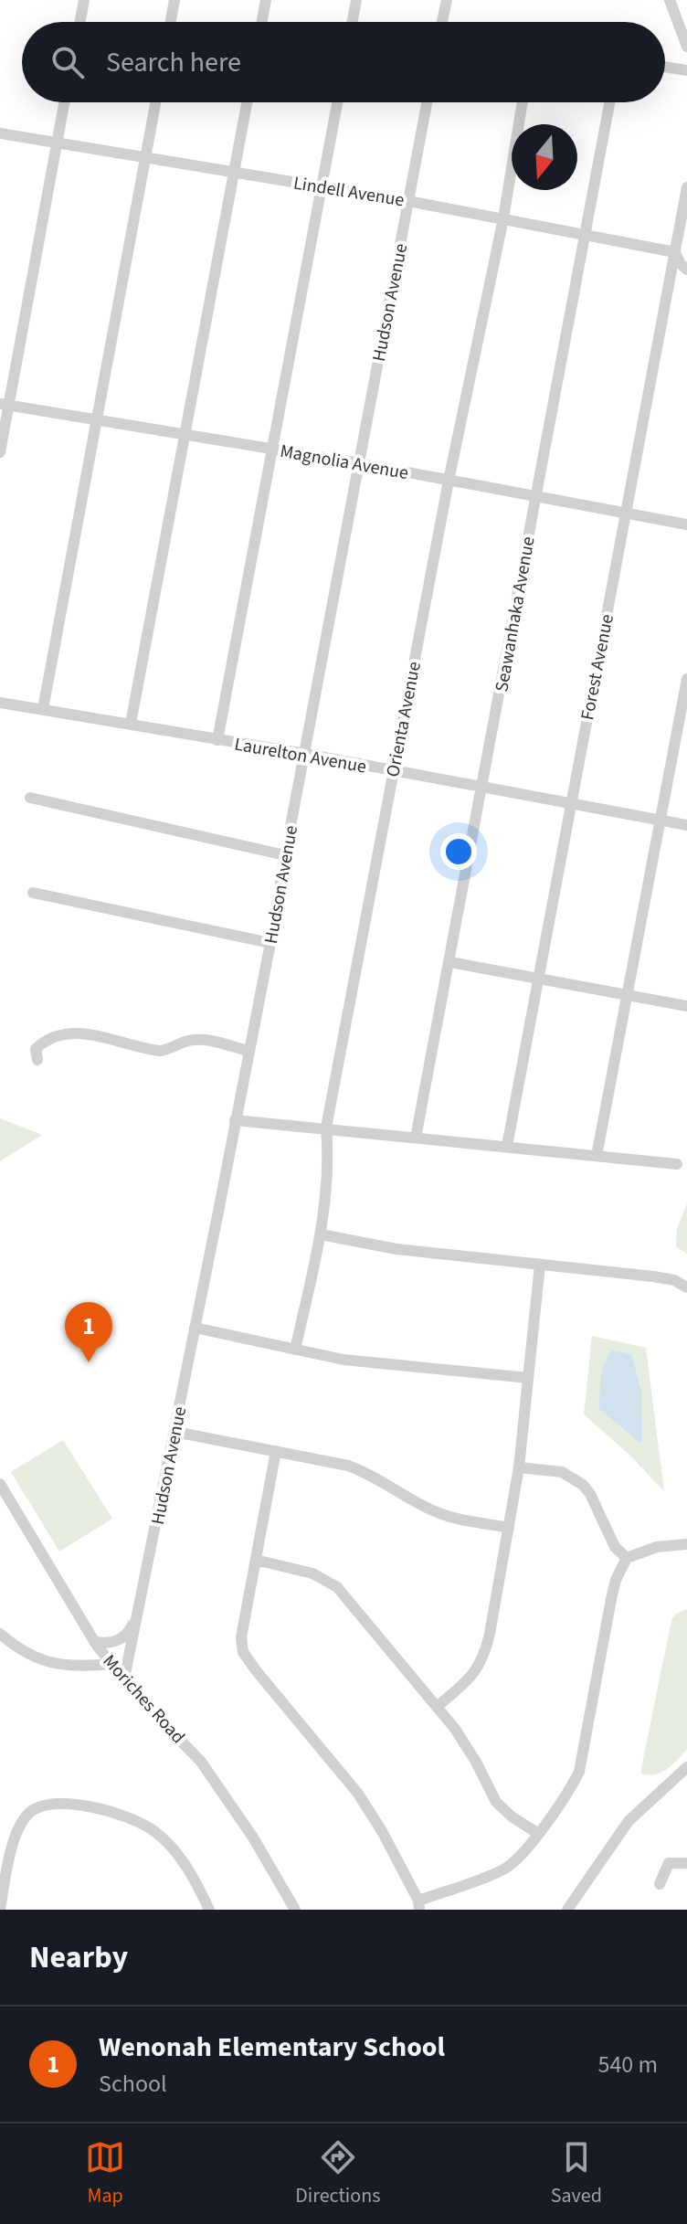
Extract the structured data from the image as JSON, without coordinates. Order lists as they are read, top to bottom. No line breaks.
{"streets":{"street":["Lindell Avenue","Hudson Avenue","Magnolia Avenue","Seawanhaka Avenue","Forest Avenue","Orienta Avenue","Laurelton Avenue","Moriches Road"]},"crossings":[["Lindell Avenue","Hudson Avenue"],["Lindell Avenue","Seawanhaka Avenue"],["Lindell Avenue","Forest Avenue"],["Lindell Avenue","Orienta Avenue"],["Hudson Avenue","Magnolia Avenue"],["Hudson Avenue","Laurelton Avenue"],["Hudson Avenue","Moriches Road"],["Magnolia Avenue","Seawanhaka Avenue"],["Magnolia Avenue","Forest Avenue"],["Magnolia Avenue","Orienta Avenue"],["Seawanhaka Avenue","Laurelton Avenue"],["Forest Avenue","Laurelton Avenue"],["Orienta Avenue","Laurelton Avenue"]],"north":"bottom","page":{"search":"Search here","pins":"1","heading":"Nearby","list":[{"mark":"1","name":"Wenonah Elementary School","note":"School","value":"540 m"}],"nav":["Map","Directions","Saved"]}}
